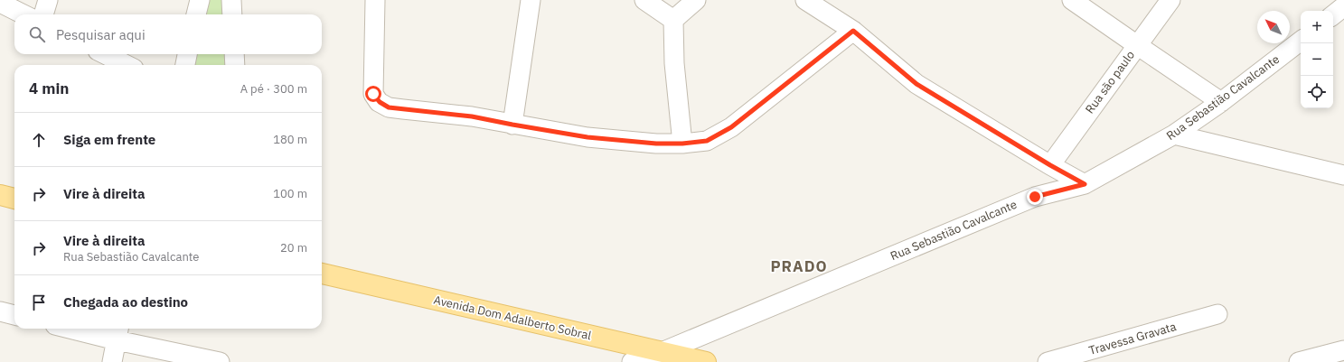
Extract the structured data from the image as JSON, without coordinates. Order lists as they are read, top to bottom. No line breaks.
{"streets":{"main road":["Avenida Dom Adalberto Sobral"],"street":["Rua são paulo","Rua Sebastião Cavalcante","Travessa Gravata"]},"crossings":[["Rua Sebastião Cavalcante","Avenida Dom Adalberto Sobral"]],"districts":["PRADO"],"north":"top left","page":{"map_buttons":["+","−"],"search":"Pesquisar aqui","heading":["4 min","A pé · 300 m"],"list":[["Siga em frente","180 m"],["Vire à direita","100 m"],["Vire à direita","Rua Sebastião Cavalcante","20 m"],"Chegada ao destino"]}}
